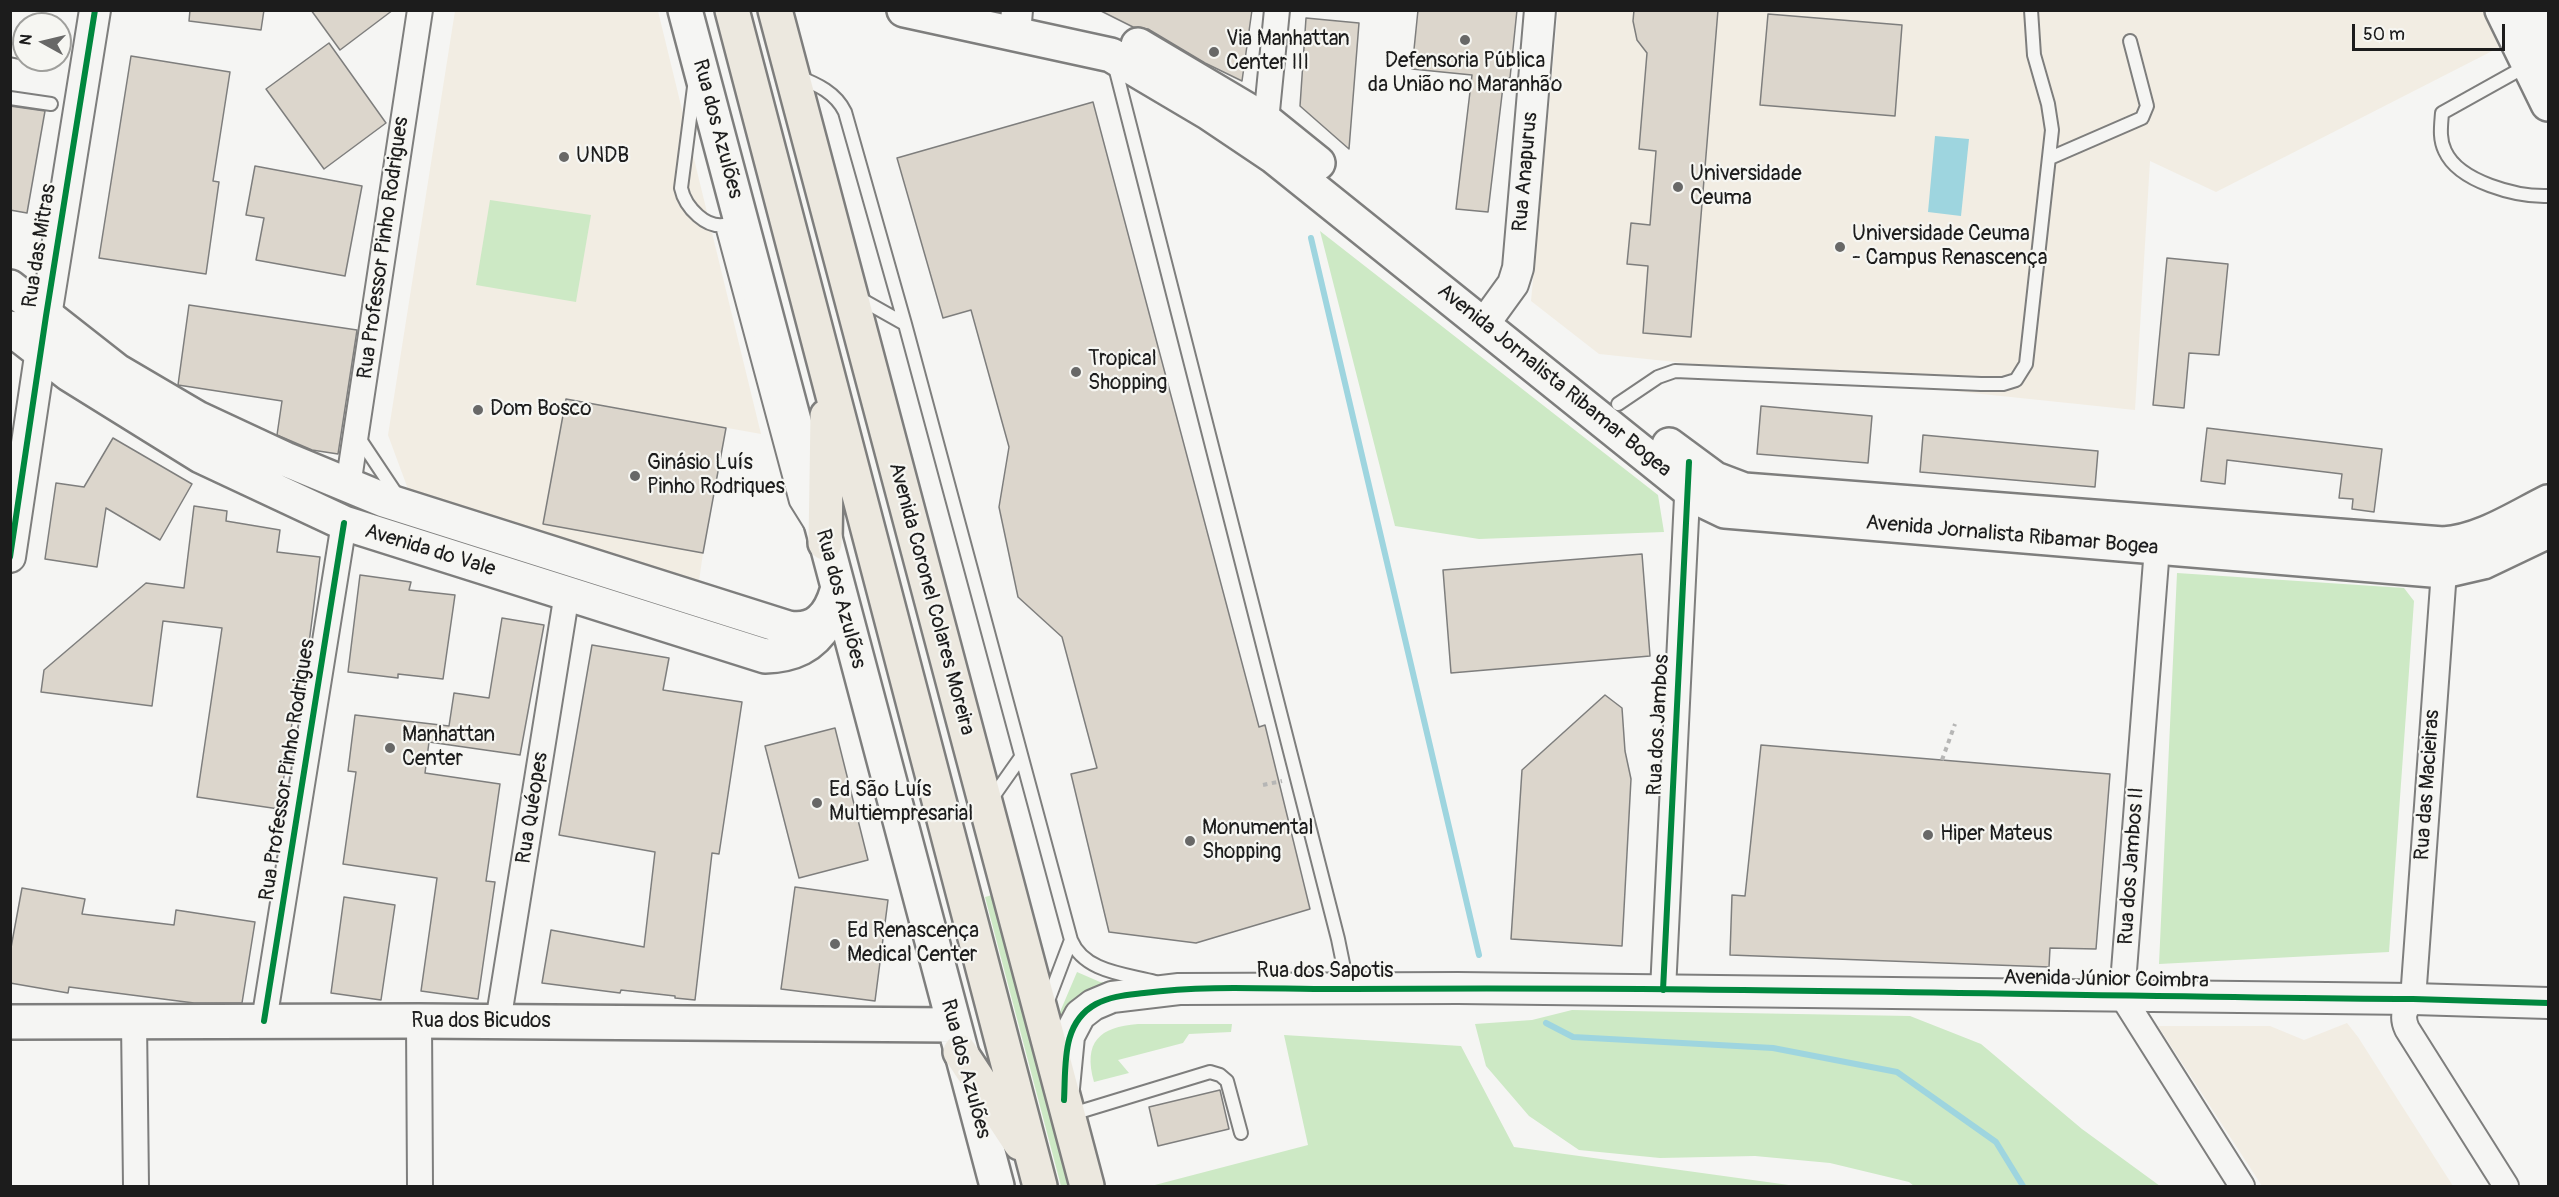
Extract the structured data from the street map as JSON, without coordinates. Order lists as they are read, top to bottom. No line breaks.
{"streets":{"main road":["Rua dos Azulões","Avenida Jornalista Ribamar Bogea","Avenida do Vale","Avenida Coronel Colares Moreira","Rua dos Bicudos"],"street":["Rua Anapurus","Rua das Mitras","Rua Professor Pinho Rodrigues","Rua dos Jambos","Rua das Macieiras","Rua Quéopes","Rua dos Jambos II","Rua dos Sapotis","Avenida Júnior Coimbra"]},"crossings":[["Rua dos Azulões","Avenida do Vale"],["Rua dos Azulões","Rua dos Bicudos"],["Rua Anapurus","Avenida Jornalista Ribamar Bogea"],["Rua das Mitras","Avenida do Vale"],["Rua Professor Pinho Rodrigues","Avenida do Vale"],["Rua Professor Pinho Rodrigues","Rua dos Bicudos"],["Avenida Jornalista Ribamar Bogea","Rua dos Jambos"],["Avenida Jornalista Ribamar Bogea","Rua das Macieiras"],["Avenida Jornalista Ribamar Bogea","Rua dos Jambos II"],["Avenida do Vale","Rua Quéopes"],["Avenida Coronel Colares Moreira","Rua dos Sapotis"],["Rua dos Jambos","Rua dos Sapotis"],["Rua dos Jambos","Avenida Júnior Coimbra"],["Rua das Macieiras","Avenida Júnior Coimbra"],["Rua Quéopes","Rua dos Bicudos"],["Rua dos Jambos II","Avenida Júnior Coimbra"],["Rua dos Sapotis","Avenida Júnior Coimbra"]],"places":["Defensoria Pública da União no Maranhão","Via Manhattan Center III","UNDB","Universidade Ceuma","Universidade Ceuma - Campus Renascença","Tropical Shopping","Dom Bosco","Ginásio Luís Pinho Rodriques","Manhattan Center","Ed São Luís Multiempresarial","Hiper Mateus","Monumental Shopping","Ed Renascença Medical Center"],"scale_bar":"50 m","north":"left"}
